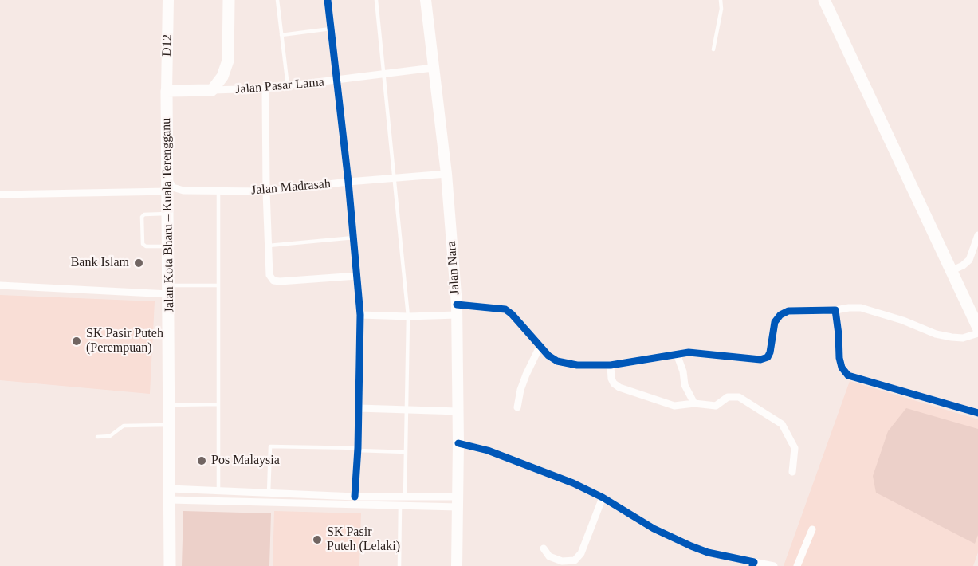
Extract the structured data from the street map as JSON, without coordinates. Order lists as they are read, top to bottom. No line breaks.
{"streets":{"main road":["D12","Jalan Kota Bharu – Kuala Terengganu","Jalan Nara"],"street":["Jalan Pasar Lama","Jalan Madrasah"]},"crossings":[["D12","Jalan Kota Bharu – Kuala Terengganu"],["Jalan Pasar Lama","Jalan Nara"],["Jalan Madrasah","Jalan Kota Bharu – Kuala Terengganu"],["Jalan Madrasah","Jalan Nara"]],"places":["Bank Islam","SK Pasir Puteh (Perempuan)","Pos Malaysia","SK Pasir Puteh (Lelaki)"]}
